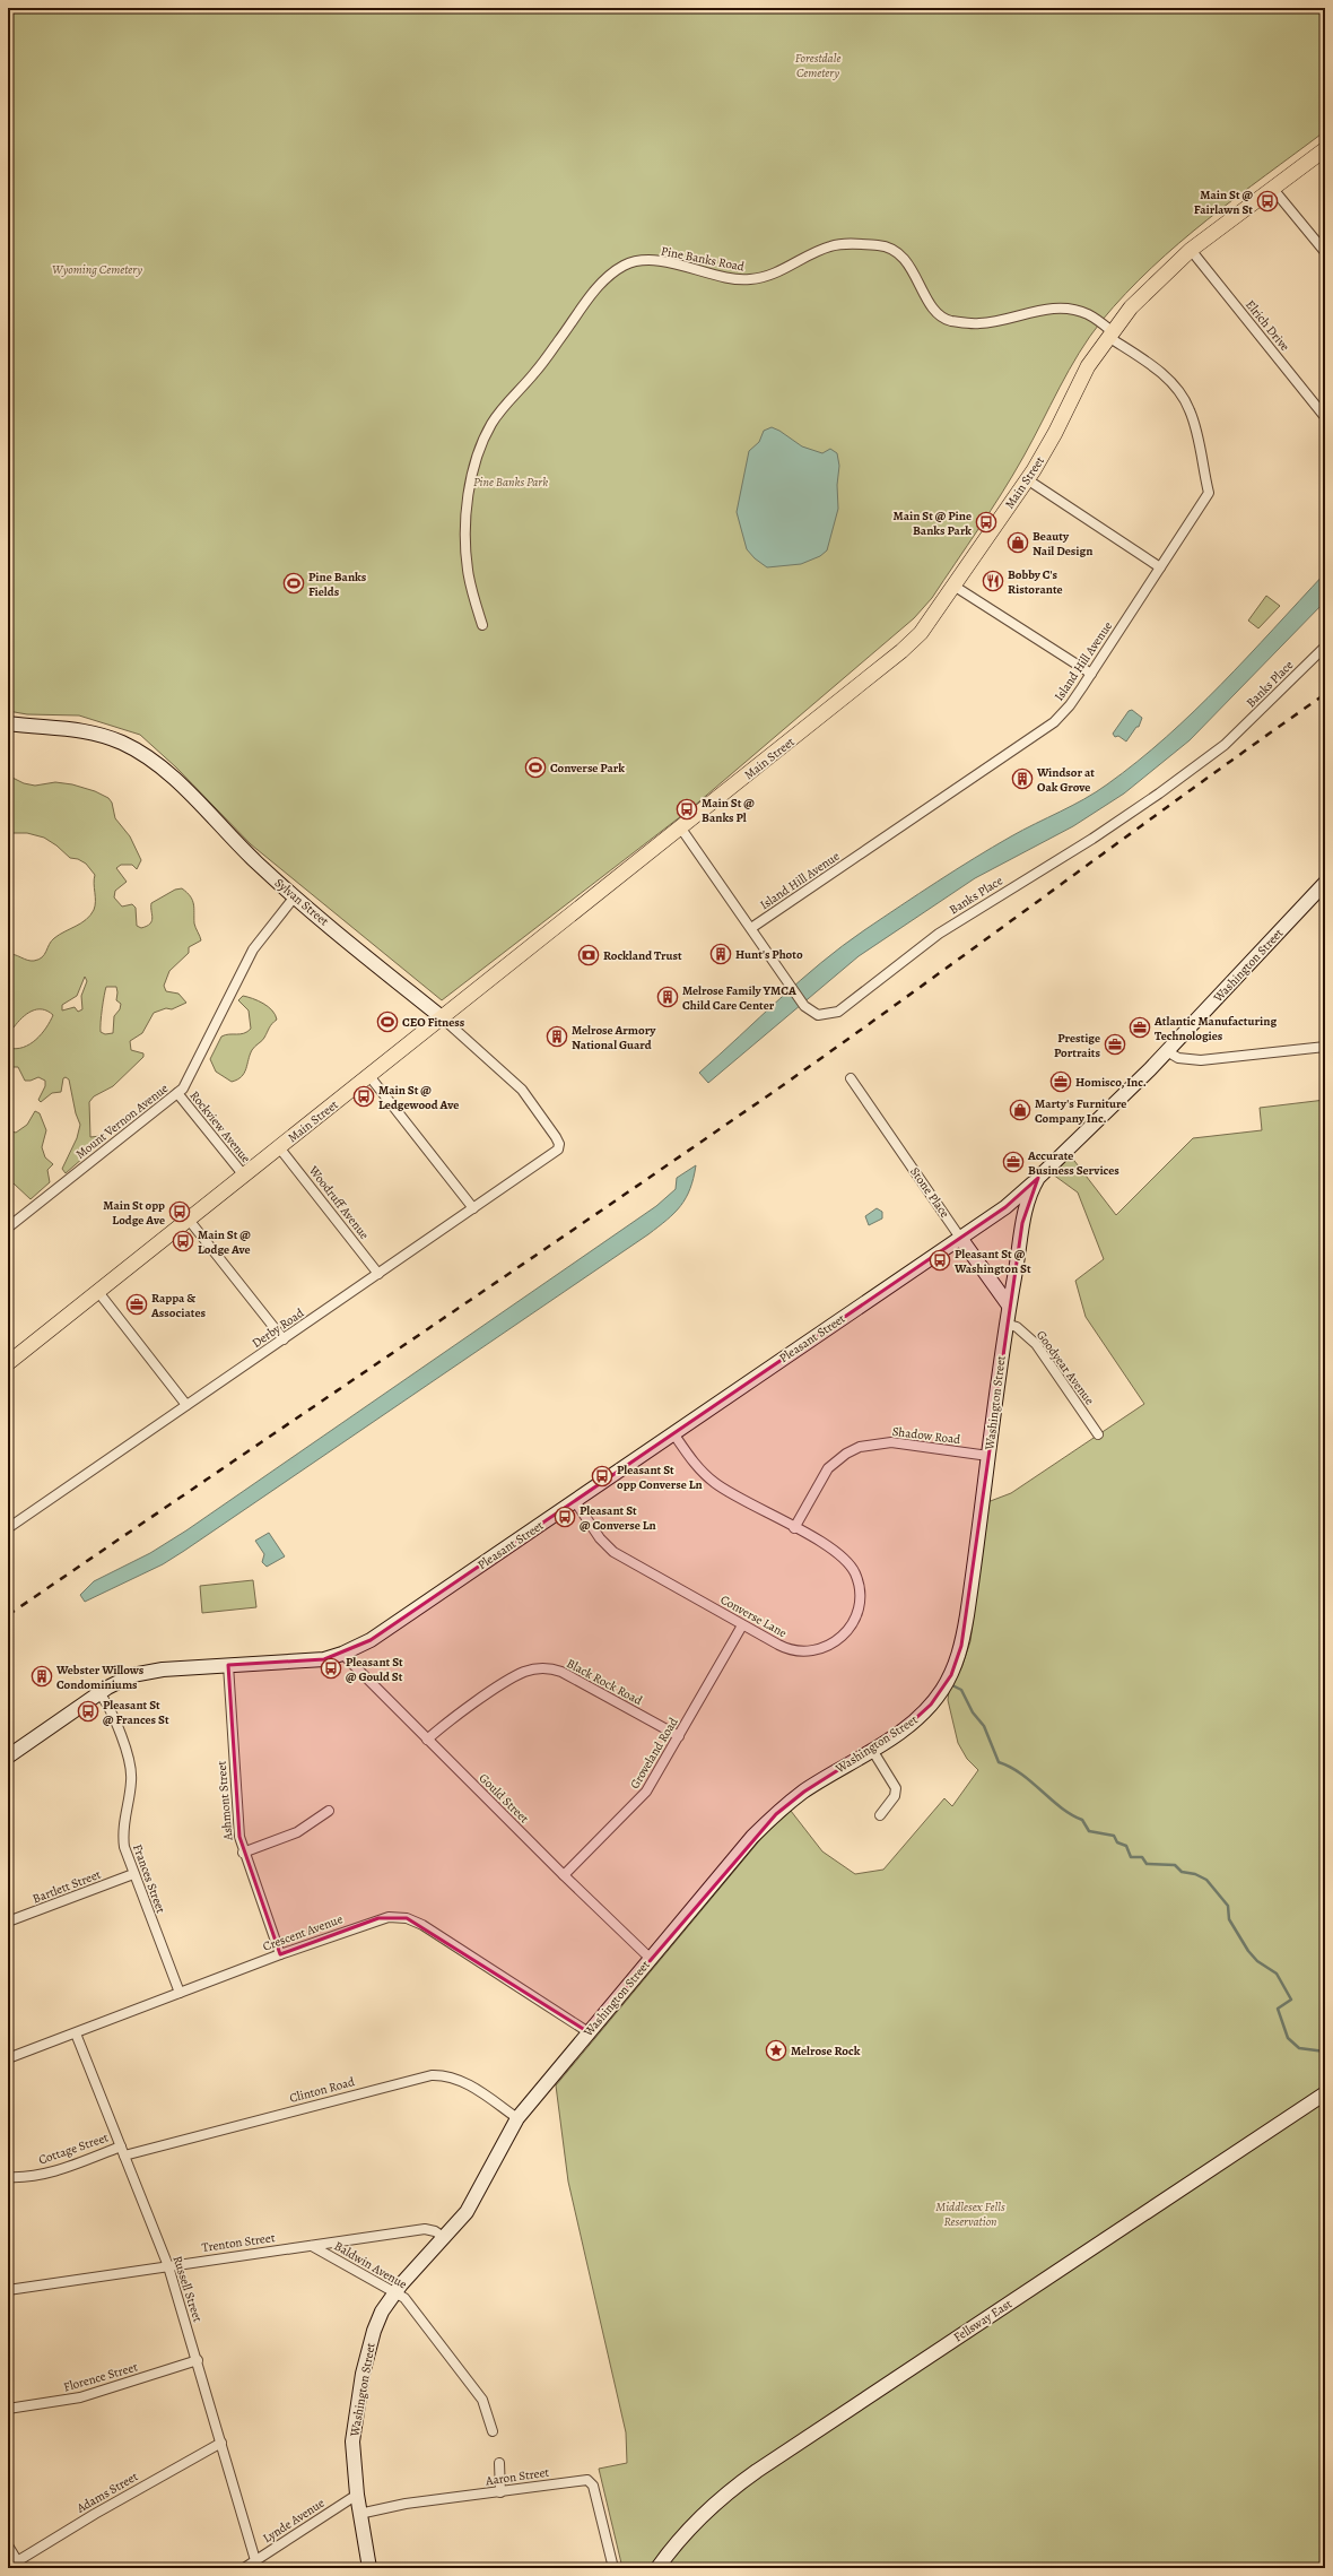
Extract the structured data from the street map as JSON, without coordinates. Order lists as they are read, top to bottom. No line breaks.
{"streets":{"main road":["Main Street","Sylvan Street","Washington Street","Stone Place","Pleasant Street","Fellsway East"],"street":["Pine Banks Road","Elrich Drive","Island Hill Avenue","Banks Place","Mount Vernon Avenue","Rockview Avenue","Woodruff Avenue","Derby Road","Goodyear Avenue","Shadow Road","Converse Lane","Black Rock Road","Groveland Road","Gould Street","Ashmont Street","Frances Street","Bartlett Street","Crescent Avenue","Clinton Road","Cottage Street","Trenton Street","Baldwin Avenue","Russell Street","Florence Street","Aaron Street","Adams Street","Lynde Avenue"]},"crossings":[["Pine Banks Road","Main Street"],["Pine Banks Road","Island Hill Avenue"],["Elrich Drive","Main Street"],["Main Street","Island Hill Avenue"],["Main Street","Banks Place"],["Main Street","Sylvan Street"],["Main Street","Rockview Avenue"],["Main Street","Woodruff Avenue"],["Island Hill Avenue","Banks Place"],["Sylvan Street","Mount Vernon Avenue"],["Sylvan Street","Derby Road"],["Washington Street","Stone Place"],["Washington Street","Pleasant Street"],["Washington Street","Goodyear Avenue"],["Washington Street","Shadow Road"],["Washington Street","Gould Street"],["Washington Street","Crescent Avenue"],["Washington Street","Clinton Road"],["Washington Street","Trenton Street"],["Washington Street","Baldwin Avenue"],["Washington Street","Aaron Street"],["Washington Street","Lynde Avenue"],["Mount Vernon Avenue","Rockview Avenue"],["Stone Place","Pleasant Street"],["Woodruff Avenue","Derby Road"],["Pleasant Street","Converse Lane"],["Pleasant Street","Gould Street"],["Pleasant Street","Ashmont Street"],["Pleasant Street","Frances Street"],["Shadow Road","Converse Lane"],["Converse Lane","Groveland Road"],["Black Rock Road","Groveland Road"],["Black Rock Road","Gould Street"],["Groveland Road","Gould Street"],["Ashmont Street","Crescent Avenue"],["Frances Street","Bartlett Street"],["Frances Street","Crescent Avenue"],["Crescent Avenue","Russell Street"],["Clinton Road","Russell Street"],["Cottage Street","Russell Street"],["Trenton Street","Baldwin Avenue"],["Trenton Street","Russell Street"],["Russell Street","Florence Street"],["Russell Street","Adams Street"],["Russell Street","Lynde Avenue"]],"parks":["Forestdale Cemetery","Wyoming Cemetery","Pine Banks Park","Middlesex Fells Reservation"],"places":{"bus stop":["Main St @ Fairlawn St","Main St @ Pine Banks Park","Main St @ Banks Pl","Main St @ Ledgewood Ave","Main St opp Lodge Ave","Main St @ Lodge Ave","Pleasant St @ Washington St","Pleasant St opp Converse Ln","Pleasant St @ Converse Ln","Pleasant St @ Gould St","Pleasant St @ Frances St"],"shop":["Beauty Nail Design","Marty's Furniture Company Inc."],"restaurant":["Bobby C's Ristorante"],"sports":["Pine Banks Fields","Converse Park","CEO Fitness"],"building":["Windsor at Oak Grove","Hunt's Photo","Melrose Family YMCA Child Care Center","Melrose Armory National Guard","Webster Willows Condominiums"],"bank":["Rockland Trust"],"office":["Atlantic Manufacturing Technologies","Prestige Portraits","Homisco, Inc.","Accurate Business Services","Rappa & Associates"],"place":["Melrose Rock"]}}
